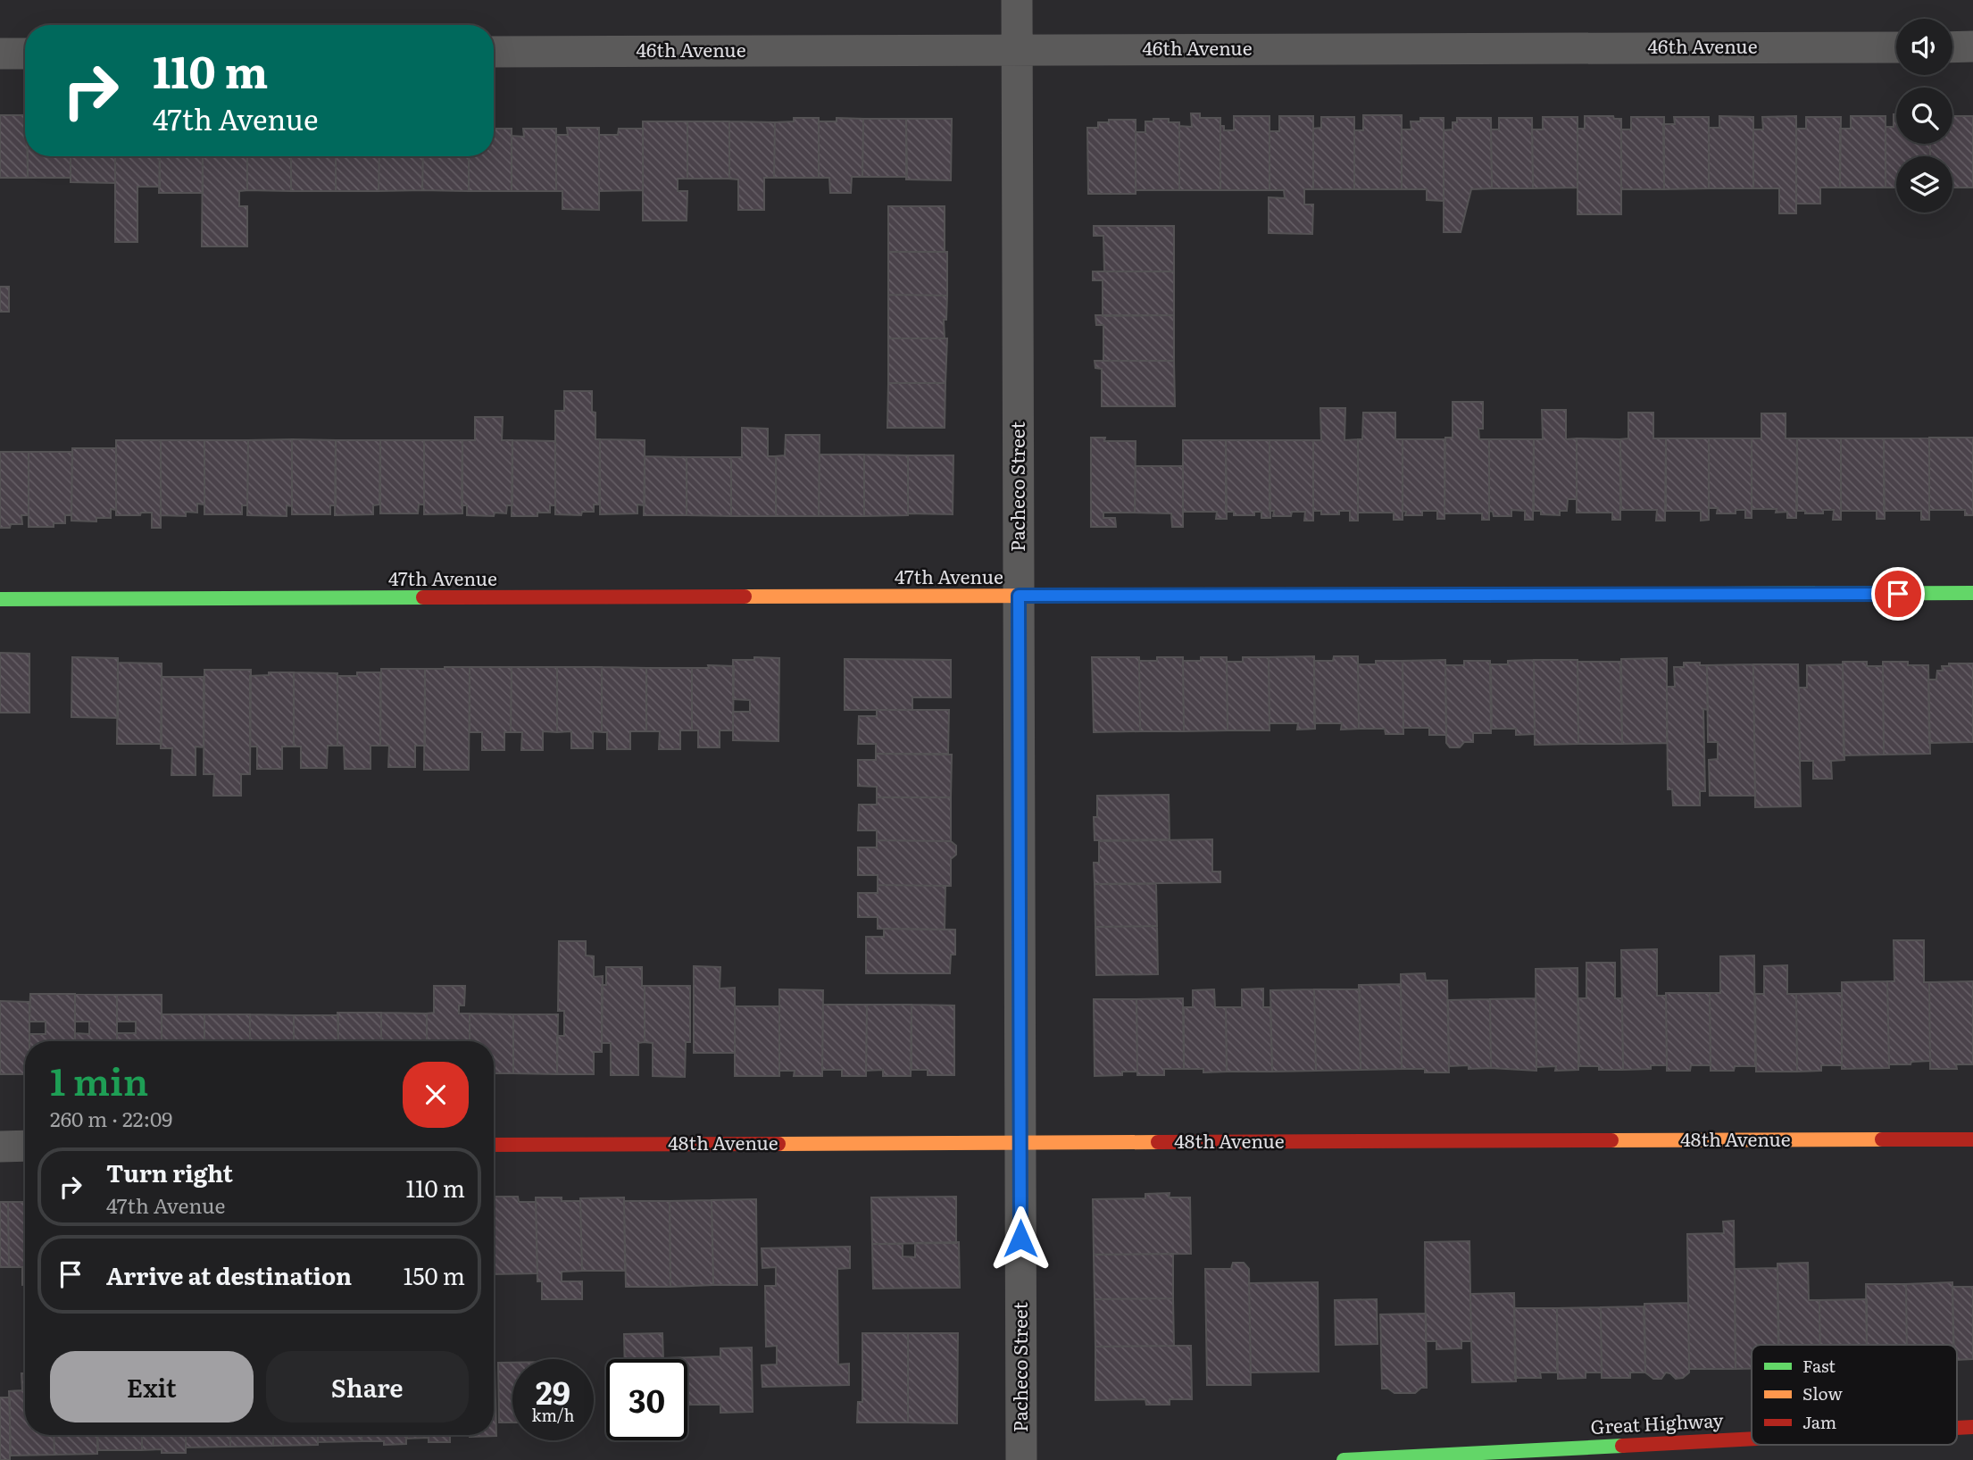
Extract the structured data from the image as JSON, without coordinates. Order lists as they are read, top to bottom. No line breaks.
{"streets":{"street":["46th Avenue","Pacheco Street","47th Avenue","48th Avenue","Great Highway"]},"crossings":[["46th Avenue","Pacheco Street"],["Pacheco Street","47th Avenue"],["Pacheco Street","48th Avenue"]],"legend":["Fast","Slow","Jam"],"page":{"turn":["110 m","47th Avenue"],"heading":["1 min","260 m · 22:09"],"list":[{"name":"Turn right","note":"47th Avenue","value":"110 m"},{"name":"Arrive at destination","value":"150 m"}],"buttons":["Exit","Share"],"speed":"29 km/h","limit":"30"}}
